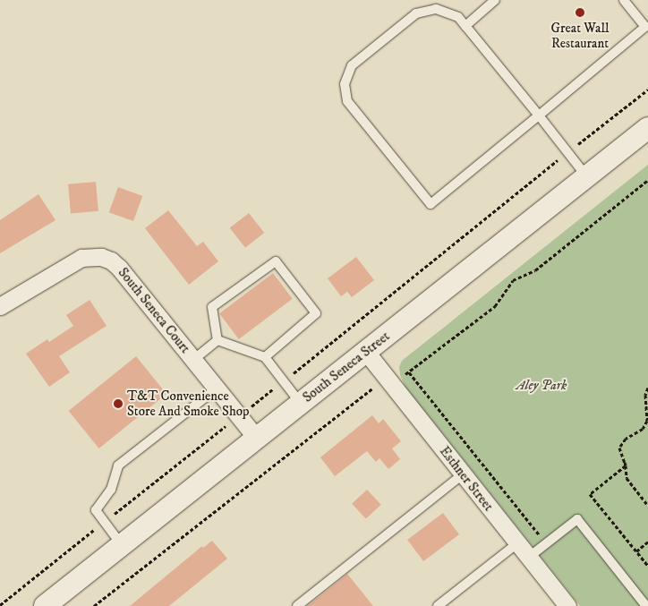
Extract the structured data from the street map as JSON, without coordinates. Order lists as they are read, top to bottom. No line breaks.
{"streets":{"street":["South Seneca Court","South Seneca Street","Esthner Street"]},"crossings":[["South Seneca Court","South Seneca Street"],["South Seneca Street","Esthner Street"]],"parks":["Aley Park"],"places":["Great Wall Restaurant","T&T Convenience Store And Smoke Shop"]}
